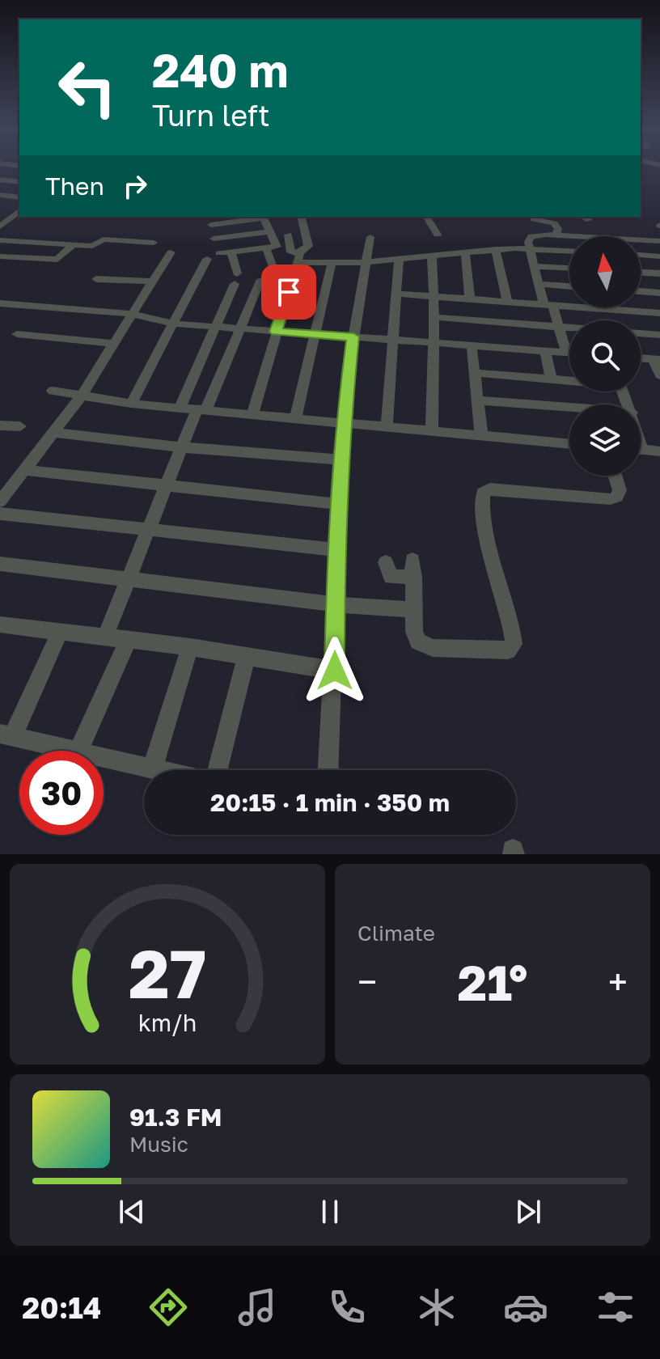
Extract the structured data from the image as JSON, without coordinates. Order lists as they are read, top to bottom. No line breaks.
{"north":"top","page":{"turn":["240 m","Turn left"],"then":"Then","limit":"30","trip":"20:15 · 1 min · 350 m","tile":"Climate","heat":["−","21°","+"],"song":["91.3 FM","Music"],"tabs":"20:14","gauge":["27","km/h"]}}
